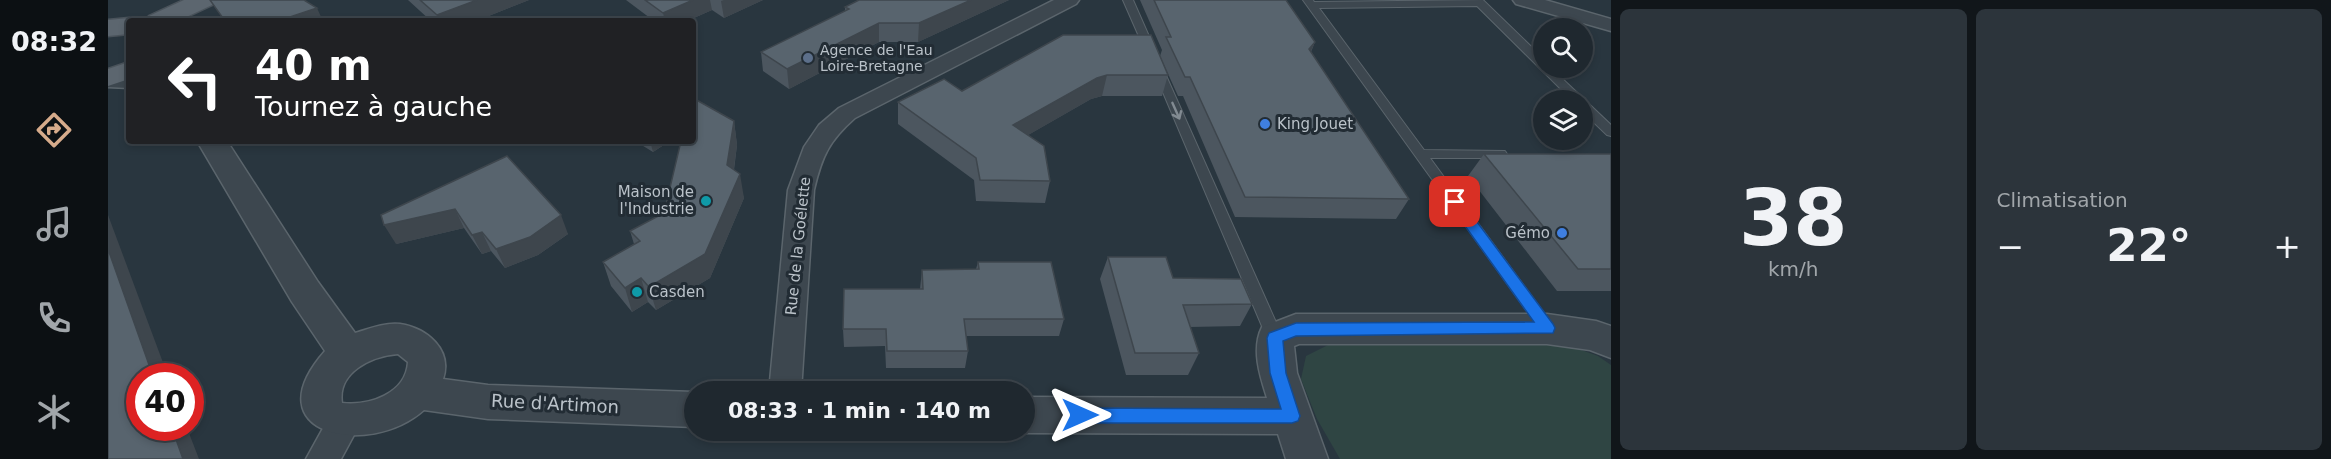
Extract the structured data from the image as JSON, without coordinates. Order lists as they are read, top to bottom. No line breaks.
{"streets":{"street":["Rue de la Goélette","Rue d'Artimon"]},"places":["Agence de l'Eau Loire-Bretagne","King Jouet","Maison de l'Industrie","Gémo","Casden"],"page":{"tabs":"08:32","tile":[["38","km/h"],"Climatisation"],"turn":["40 m","Tournez à gauche"],"heat":["−","22°","+"],"limit":"40","trip":"08:33 · 1 min · 140 m"}}
